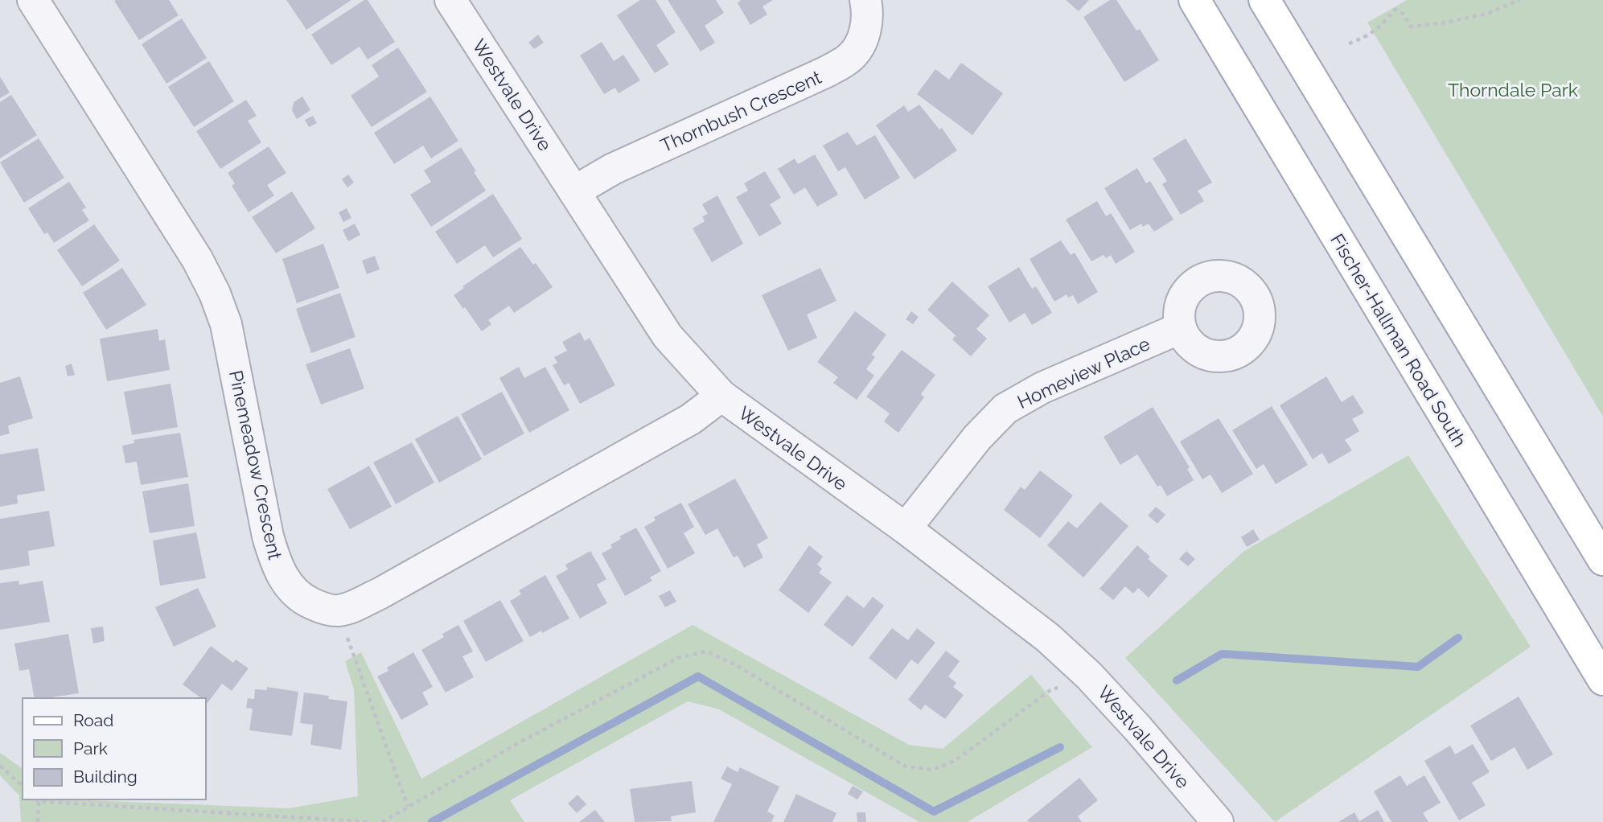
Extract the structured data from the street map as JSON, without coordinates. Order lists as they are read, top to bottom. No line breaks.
{"streets":{"main road":["Fischer-Hallman Road South"],"street":["Westvale Drive","Thornbush Crescent","Homeview Place","Pinemeadow Crescent"]},"crossings":[["Westvale Drive","Thornbush Crescent"],["Westvale Drive","Homeview Place"]],"parks":["Thorndale Park"],"legend":["Road","Park","Building"]}
